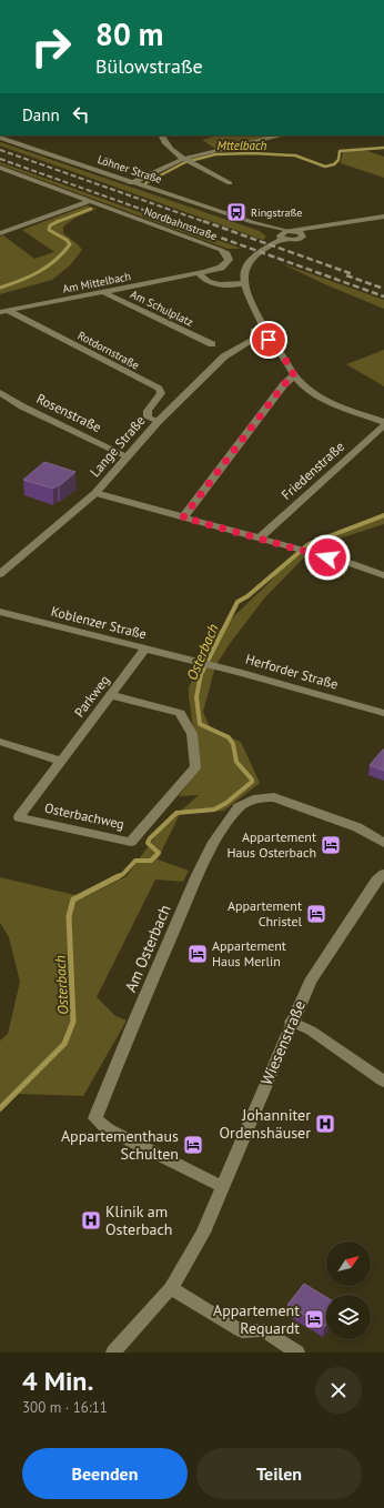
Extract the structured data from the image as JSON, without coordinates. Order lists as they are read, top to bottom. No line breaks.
{"streets":{"street":["Löhner Straße","Nordbahnstraße","Am Mittelbach","Am Schulplatz","Rotdornstraße","Rosenstraße","Lange Straße","Friedenstraße","Koblenzer Straße","Herforder Straße","Parkweg","Osterbachweg","Am Osterbach","Wiesenstraße"]},"crossings":[["Nordbahnstraße","Am Mittelbach"],["Am Mittelbach","Am Schulplatz"],["Am Mittelbach","Rotdornstraße"],["Rotdornstraße","Lange Straße"],["Rosenstraße","Lange Straße"],["Koblenzer Straße","Herforder Straße"],["Koblenzer Straße","Parkweg"],["Parkweg","Osterbachweg"],["Am Osterbach","Wiesenstraße"]],"water":["Mttelbach","Osterbach"],"places":{"bus stop":["Ringstraße"],"hotel":["Appartement Haus Osterbach","Appartement Christel","Appartement Haus Merlin","Appartementhaus Schulten","Appartement Requardt"],"hospital":["Johanniter Ordenshäuser","Klinik am Osterbach"]},"north":"top right","page":{"turn":["80 m","Bülowstraße"],"then":"Dann","heading":["4 Min.","300 m · 16:11"],"buttons":["Beenden","Teilen"]}}
